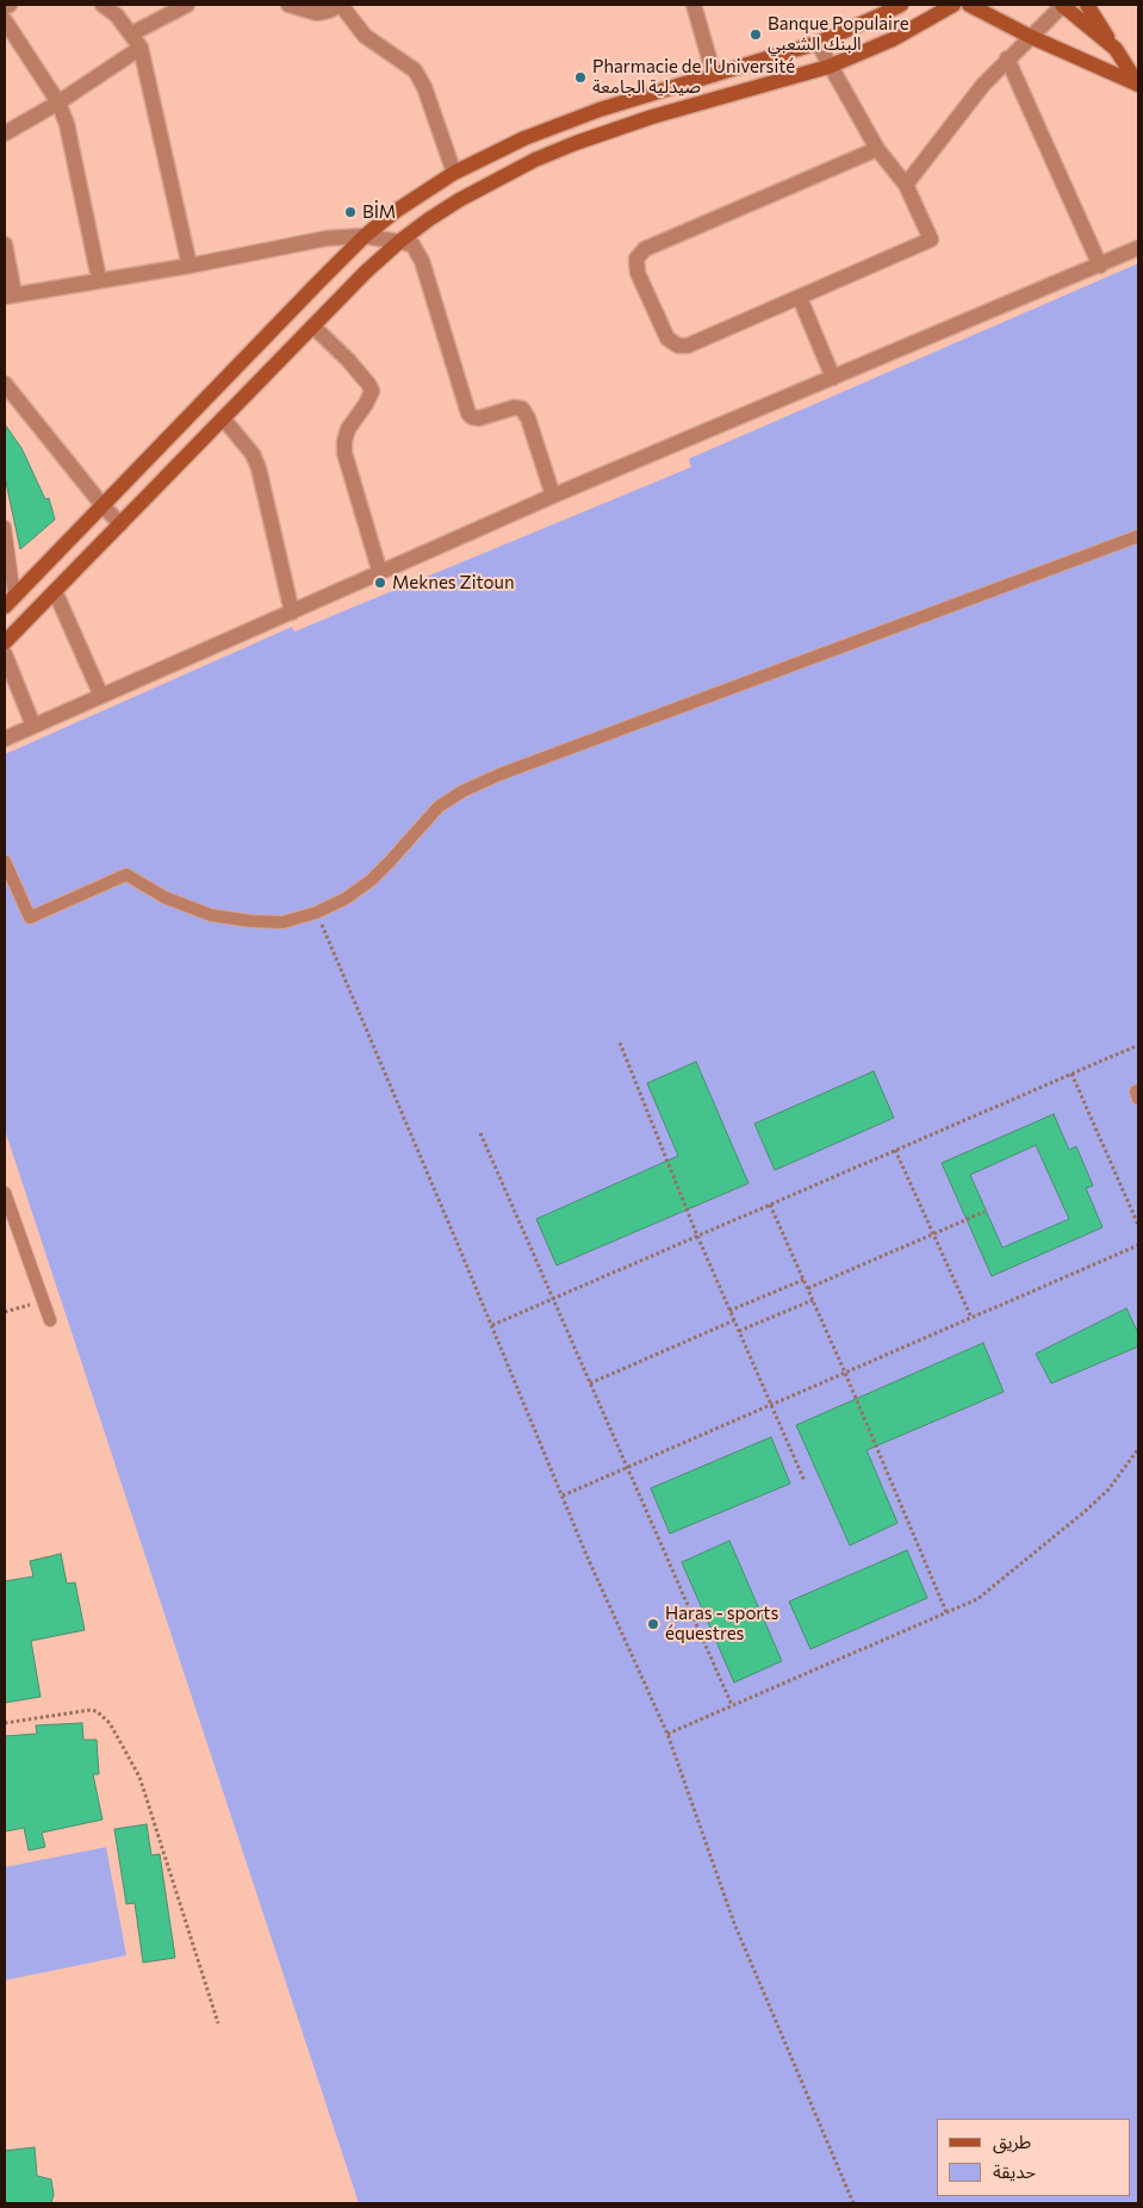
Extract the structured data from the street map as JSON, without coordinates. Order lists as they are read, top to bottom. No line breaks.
{"places":["Banque Populaire البنك الشعبي","Pharmacie de l'Université صيدلية الجامعة","BİM","Meknes Zitoun","Haras - sports équestres"],"legend":["طريق","حديقة"]}
